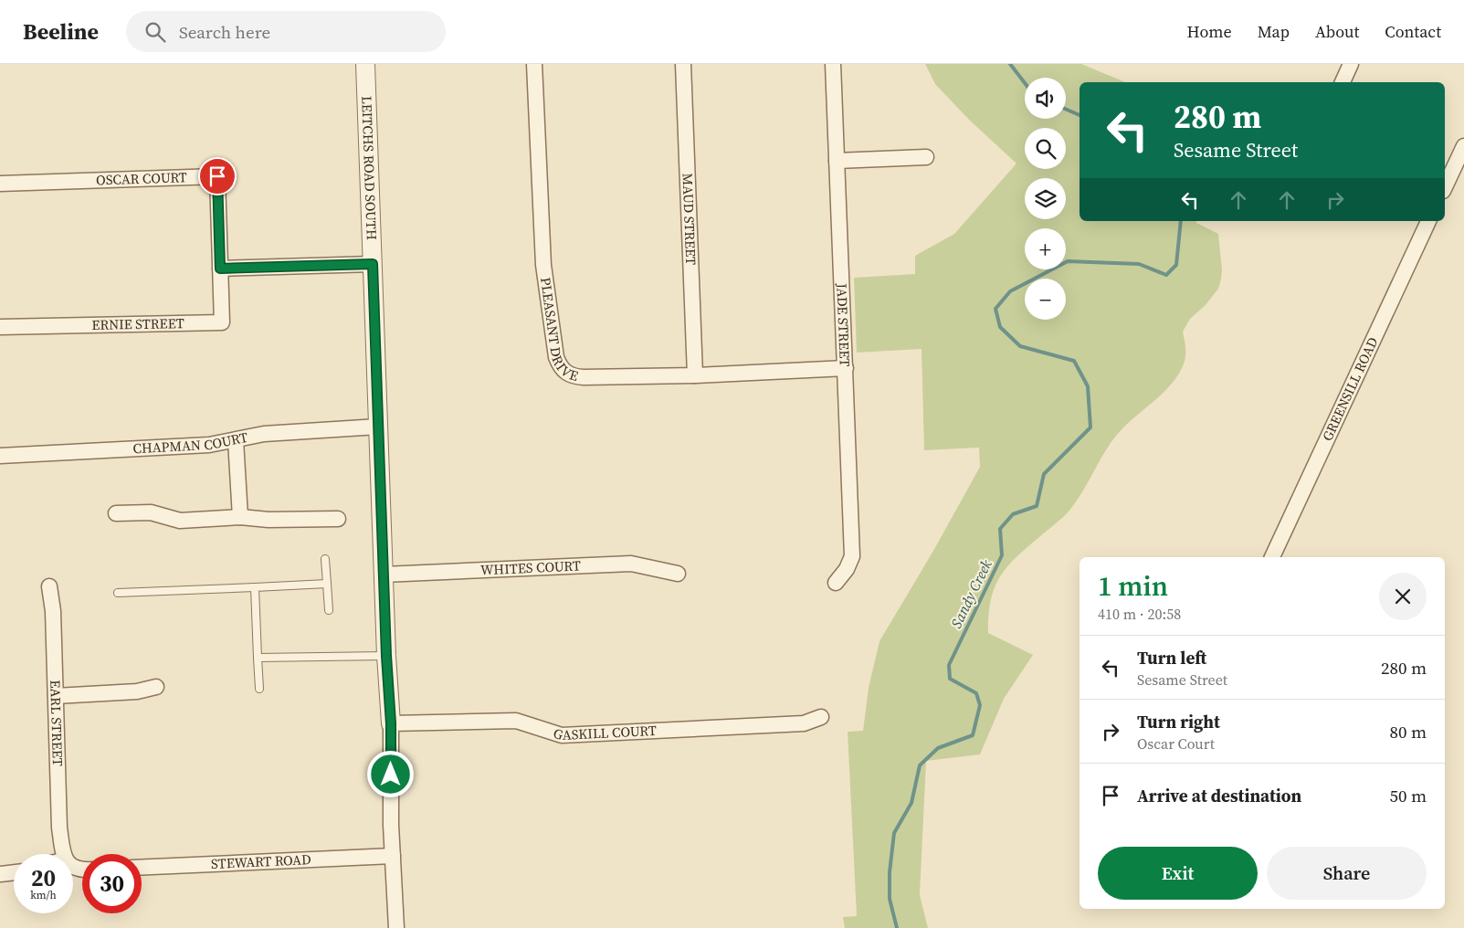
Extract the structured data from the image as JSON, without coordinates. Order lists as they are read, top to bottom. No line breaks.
{"streets":{"street":["LEITCHS ROAD SOUTH","OSCAR COURT","MAUD STREET","ERNIE STREET","PLEASANT DRIVE","JADE STREET","GREENSILL ROAD","CHAPMAN COURT","WHITES COURT","EARL STREET","GASKILL COURT","STEWART ROAD"]},"crossings":[["LEITCHS ROAD SOUTH","CHAPMAN COURT"],["LEITCHS ROAD SOUTH","WHITES COURT"],["LEITCHS ROAD SOUTH","GASKILL COURT"],["LEITCHS ROAD SOUTH","STEWART ROAD"],["OSCAR COURT","ERNIE STREET"],["MAUD STREET","PLEASANT DRIVE"],["PLEASANT DRIVE","JADE STREET"]],"water":["Sandy Creek"],"page":{"header":"Beeline","search":"Search here","nav":["Home","Map","About","Contact"],"map_buttons":["+","−"],"turn":["280 m","Sesame Street"],"heading":["1 min","410 m · 20:58"],"list":[{"name":"Turn left","note":"Sesame Street","value":"280 m"},{"name":"Turn right","note":"Oscar Court","value":"80 m"},{"name":"Arrive at destination","value":"50 m"}],"buttons":["Exit","Share"],"speed":"20 km/h","limit":"30"}}
